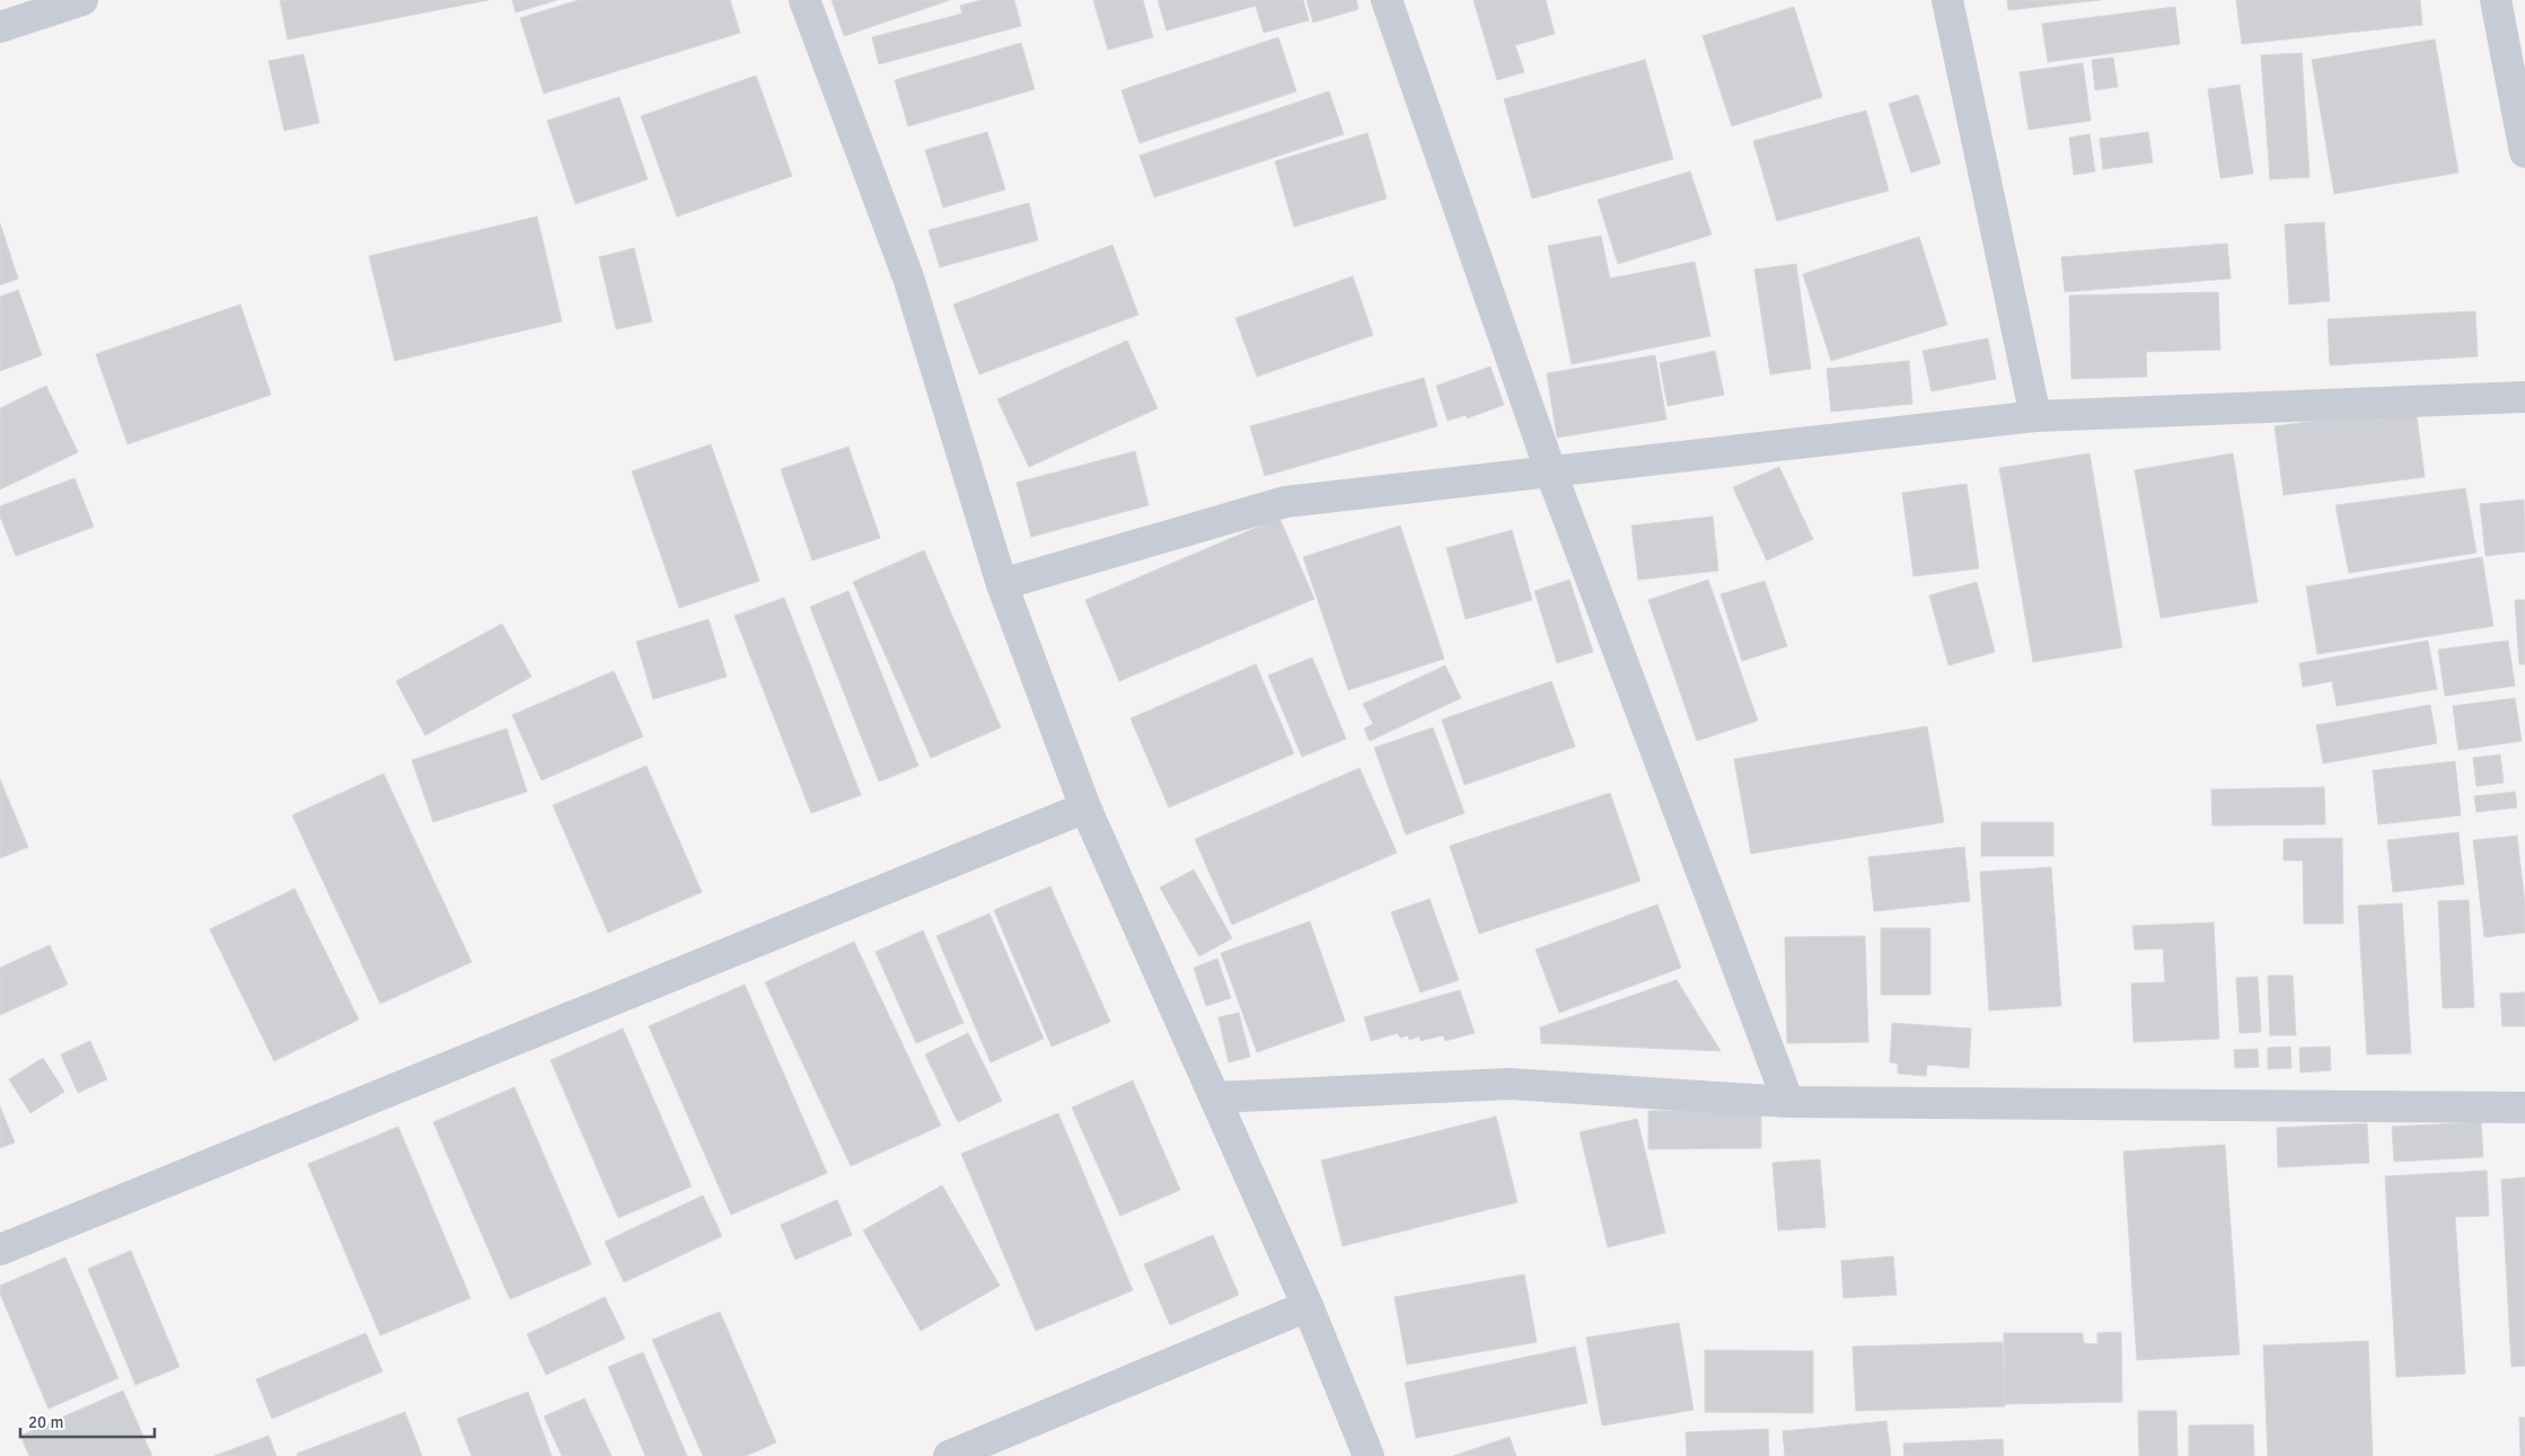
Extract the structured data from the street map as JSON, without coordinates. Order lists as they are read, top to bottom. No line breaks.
{"scale_bar":"20 m"}
